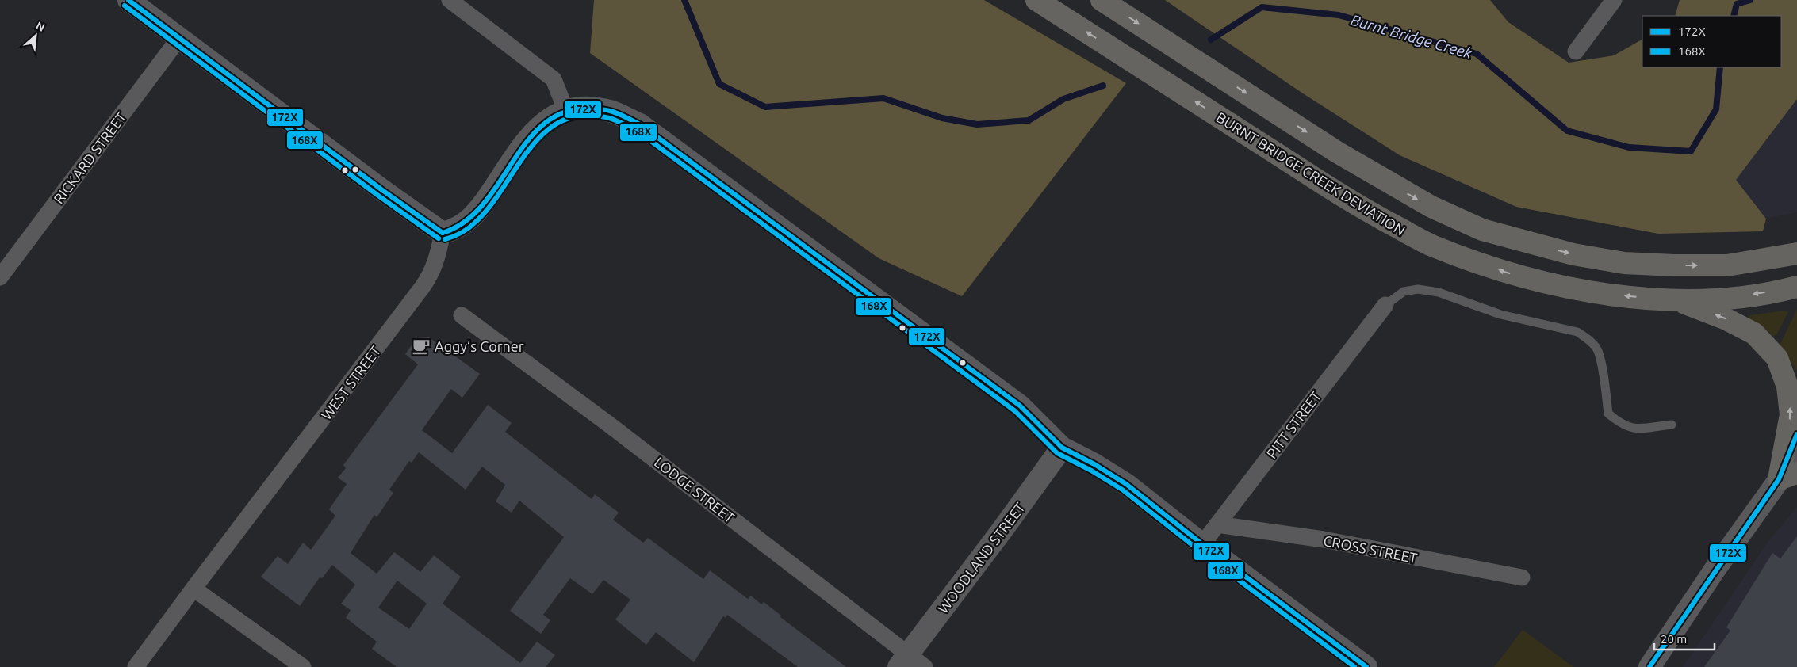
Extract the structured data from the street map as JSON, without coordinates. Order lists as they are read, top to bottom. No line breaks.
{"streets":{"highway":["BURNT BRIDGE CREEK DEVIATION"],"street":["RICKARD STREET","WEST STREET","PITT STREET","LODGE STREET","CROSS STREET","WOODLAND STREET"]},"crossings":[["PITT STREET","CROSS STREET"],["LODGE STREET","WOODLAND STREET"]],"water":["Burnt Bridge Creek"],"places":{"cafe":["Aggy’s Corner"]},"lines":["transit line 172X","transit line 168X"],"legend":["172X","168X"],"scale_bar":"20 m","north":"top right"}
